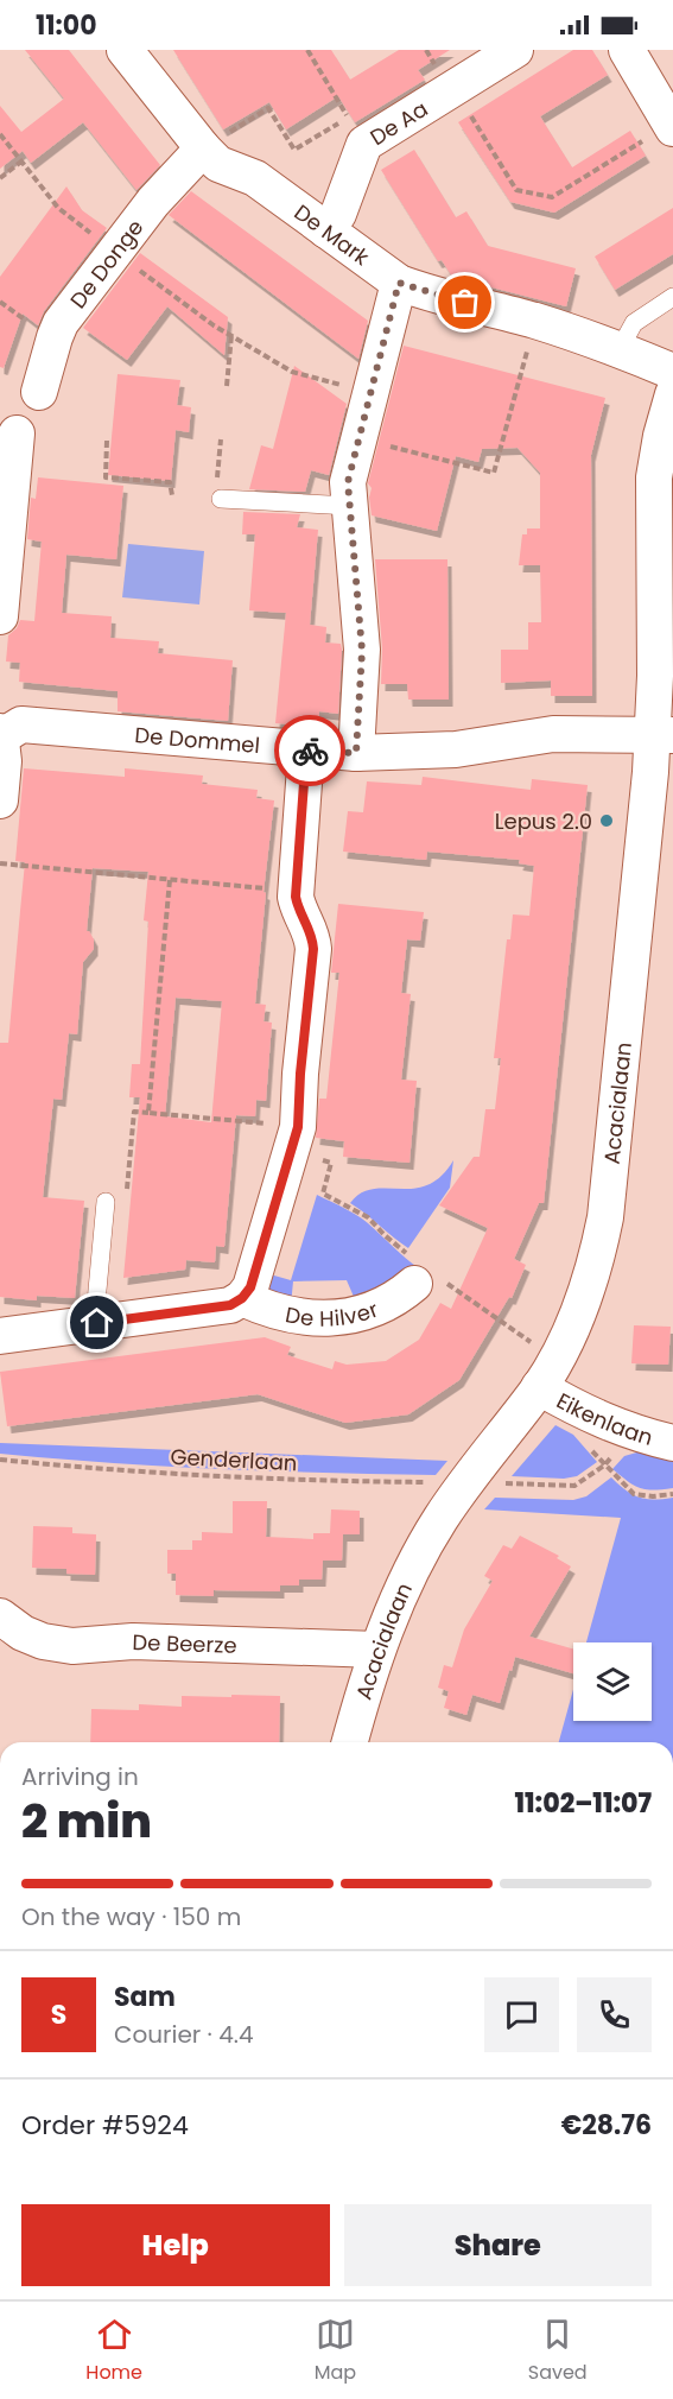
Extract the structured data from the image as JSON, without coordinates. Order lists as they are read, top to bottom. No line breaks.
{"streets":{"street":["De Aa","De Mark","De Donge","De Dommel","Acacialaan","De Hilver","Eikenlaan","De Beerze"],"path":["Genderlaan"]},"crossings":[["De Aa","De Mark"],["De Mark","De Donge"],["De Dommel","Acacialaan"],["Acacialaan","Eikenlaan"],["Acacialaan","Genderlaan"],["Acacialaan","De Beerze"]],"places":["Lepus 2.0"],"page":{"status":"11:00","heading":["2 min","Arriving in","11:02–11:07"],"panel":["Sam","Courier · 4.4","Order #5924","€28.76"],"bar":"On the way · 150 m","round":"S","buttons":["Help","Share"],"tabs":["Home","Map","Saved"]}}
